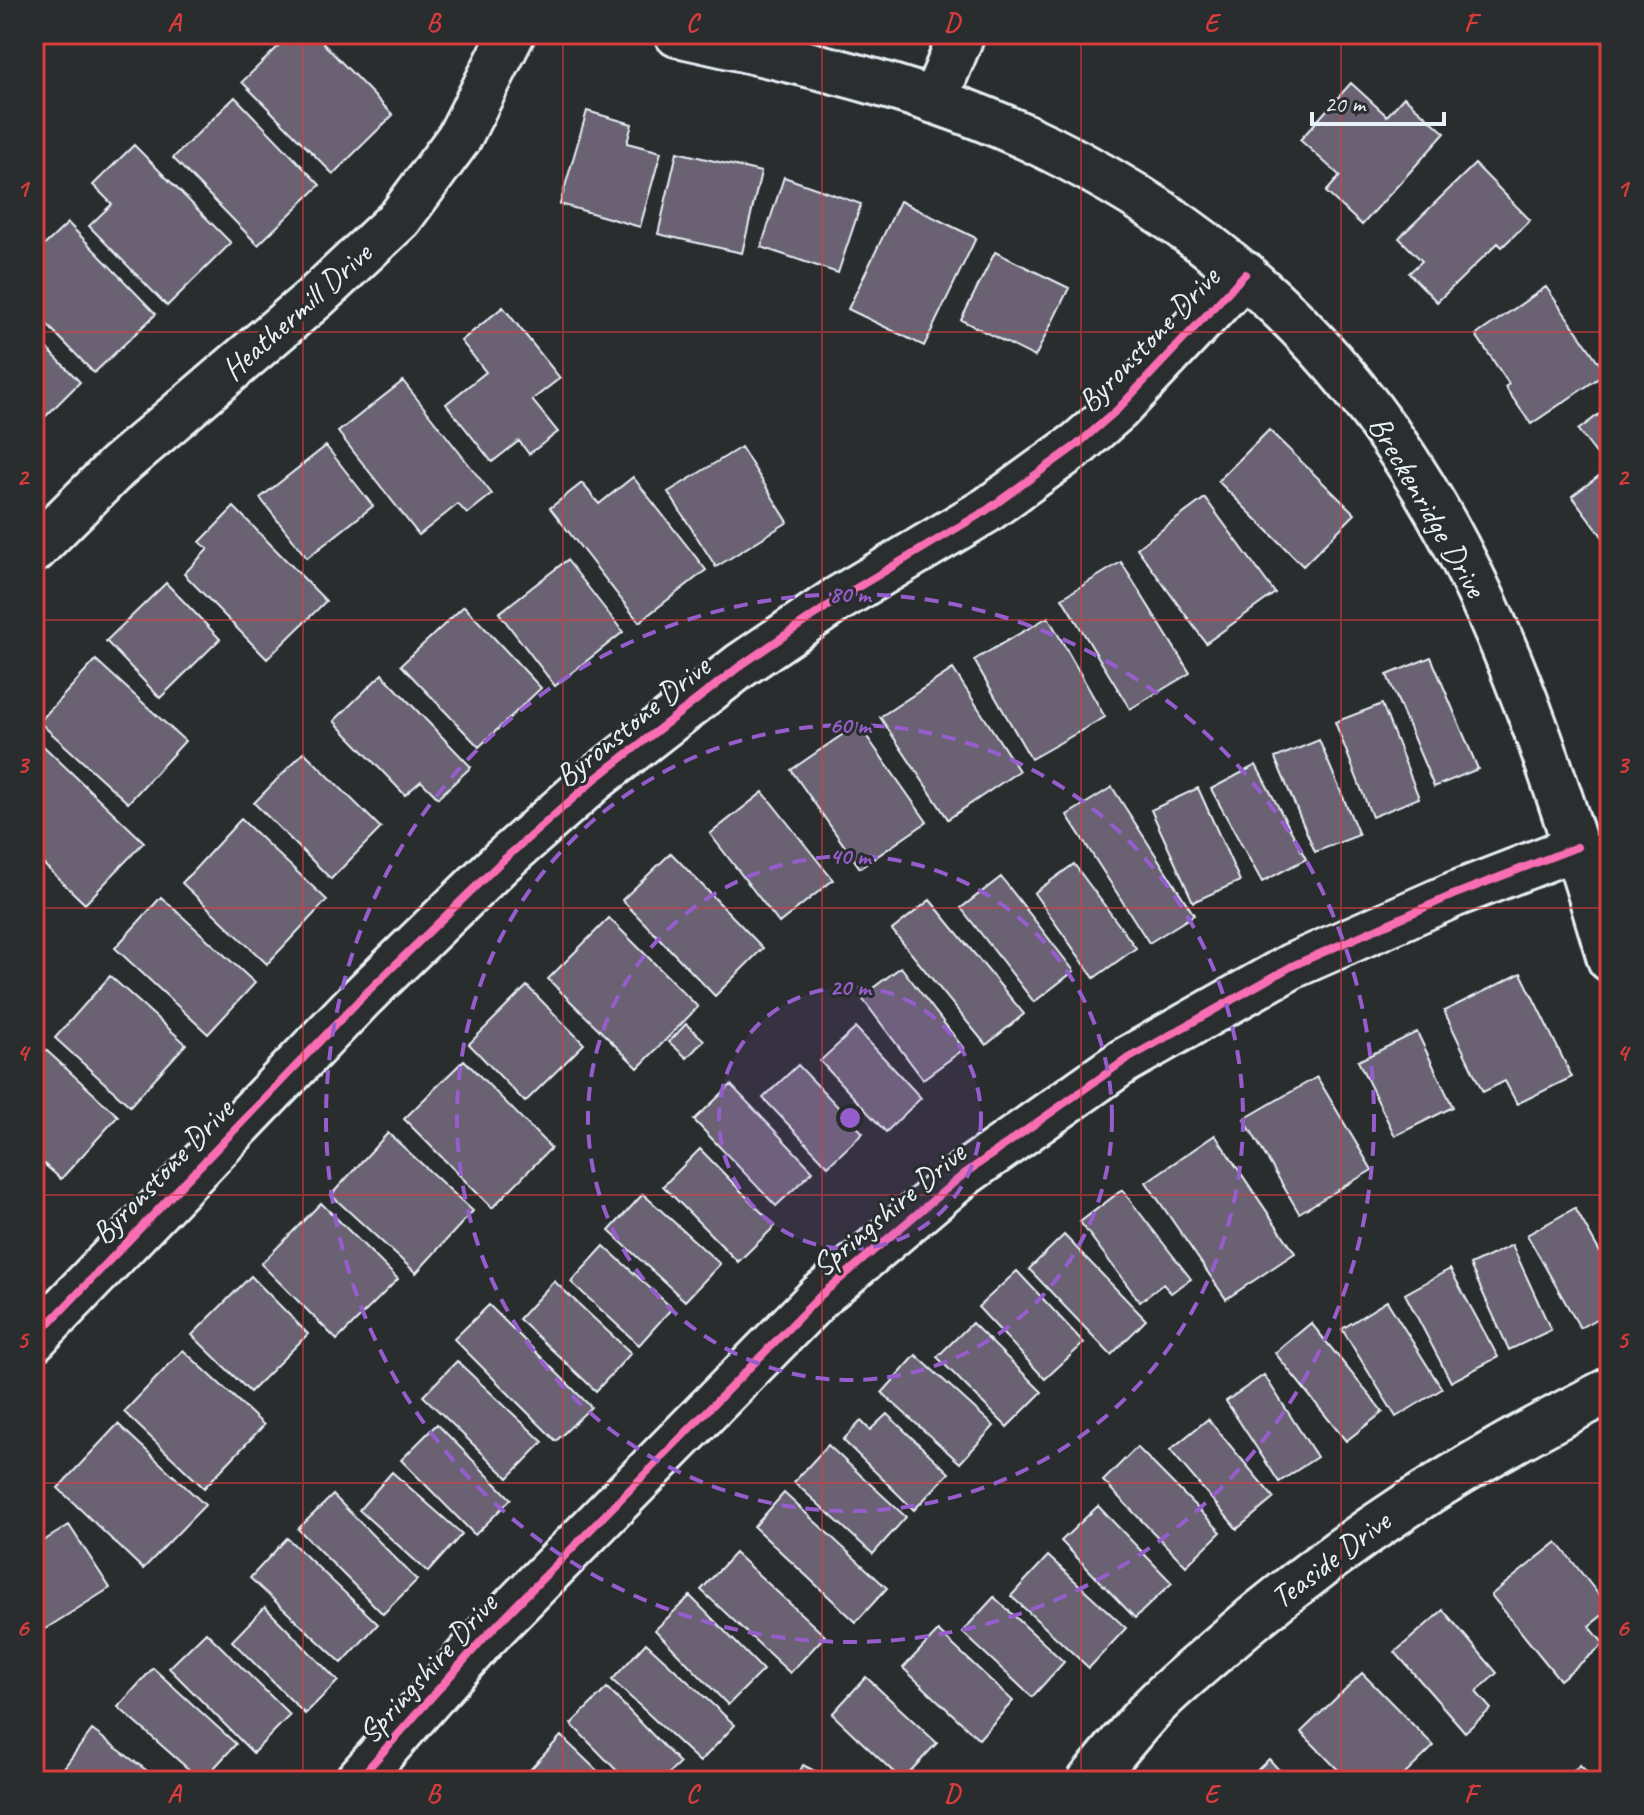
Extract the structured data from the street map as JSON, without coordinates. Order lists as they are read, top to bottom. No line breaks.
{"streets":{"street":["Heathermill Drive","Byronstone Drive","Breckenridge Drive","Springshire Drive","Teaside Drive"]},"crossings":[["Byronstone Drive","Breckenridge Drive"],["Breckenridge Drive","Springshire Drive"]],"scale_bar":"20 m","grid":{"columns":["A","B","C","D","E","F"],"rows":["1","2","3","4","5","6"]},"rings":["80 m","60 m","40 m","20 m"]}
